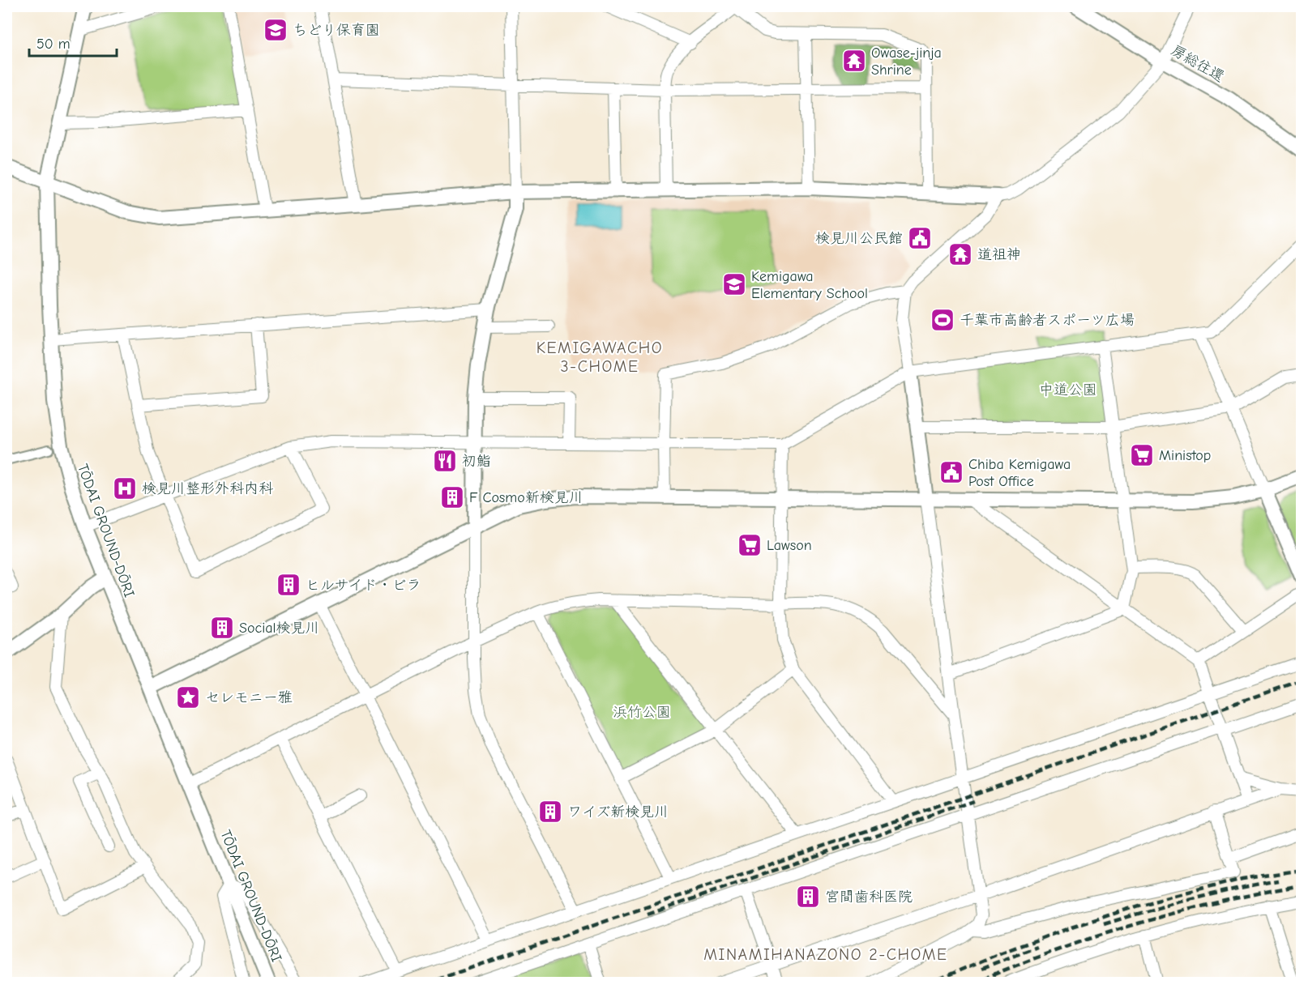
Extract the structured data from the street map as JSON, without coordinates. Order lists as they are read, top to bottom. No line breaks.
{"streets":{"street":["房総往還","TŌDAI GROUND-DŌRI"]},"districts":["KEMIGAWACHO 3-CHOME","MINAMIHANAZONO 2-CHOME"],"parks":["中道公園","浜竹公園"],"places":{"school or university":["ちどり保育園","Kemigawa Elementary School"],"temple":["Owase-jinja Shrine","道祖神"],"public building":["検見川公民館","Chiba Kemigawa Post Office"],"sports":["千葉市高齢者スポーツ広場"],"supermarket":["Ministop","Lawson"],"restaurant":["初鮨"],"hospital":["検見川整形外科内科"],"building":["F Cosmo新検見川","ヒルサイド・ビラ","Social検見川","ワイズ新検見川","宮間歯科医院"],"place":["セレモニー雅"]},"scale_bar":"50 m"}
